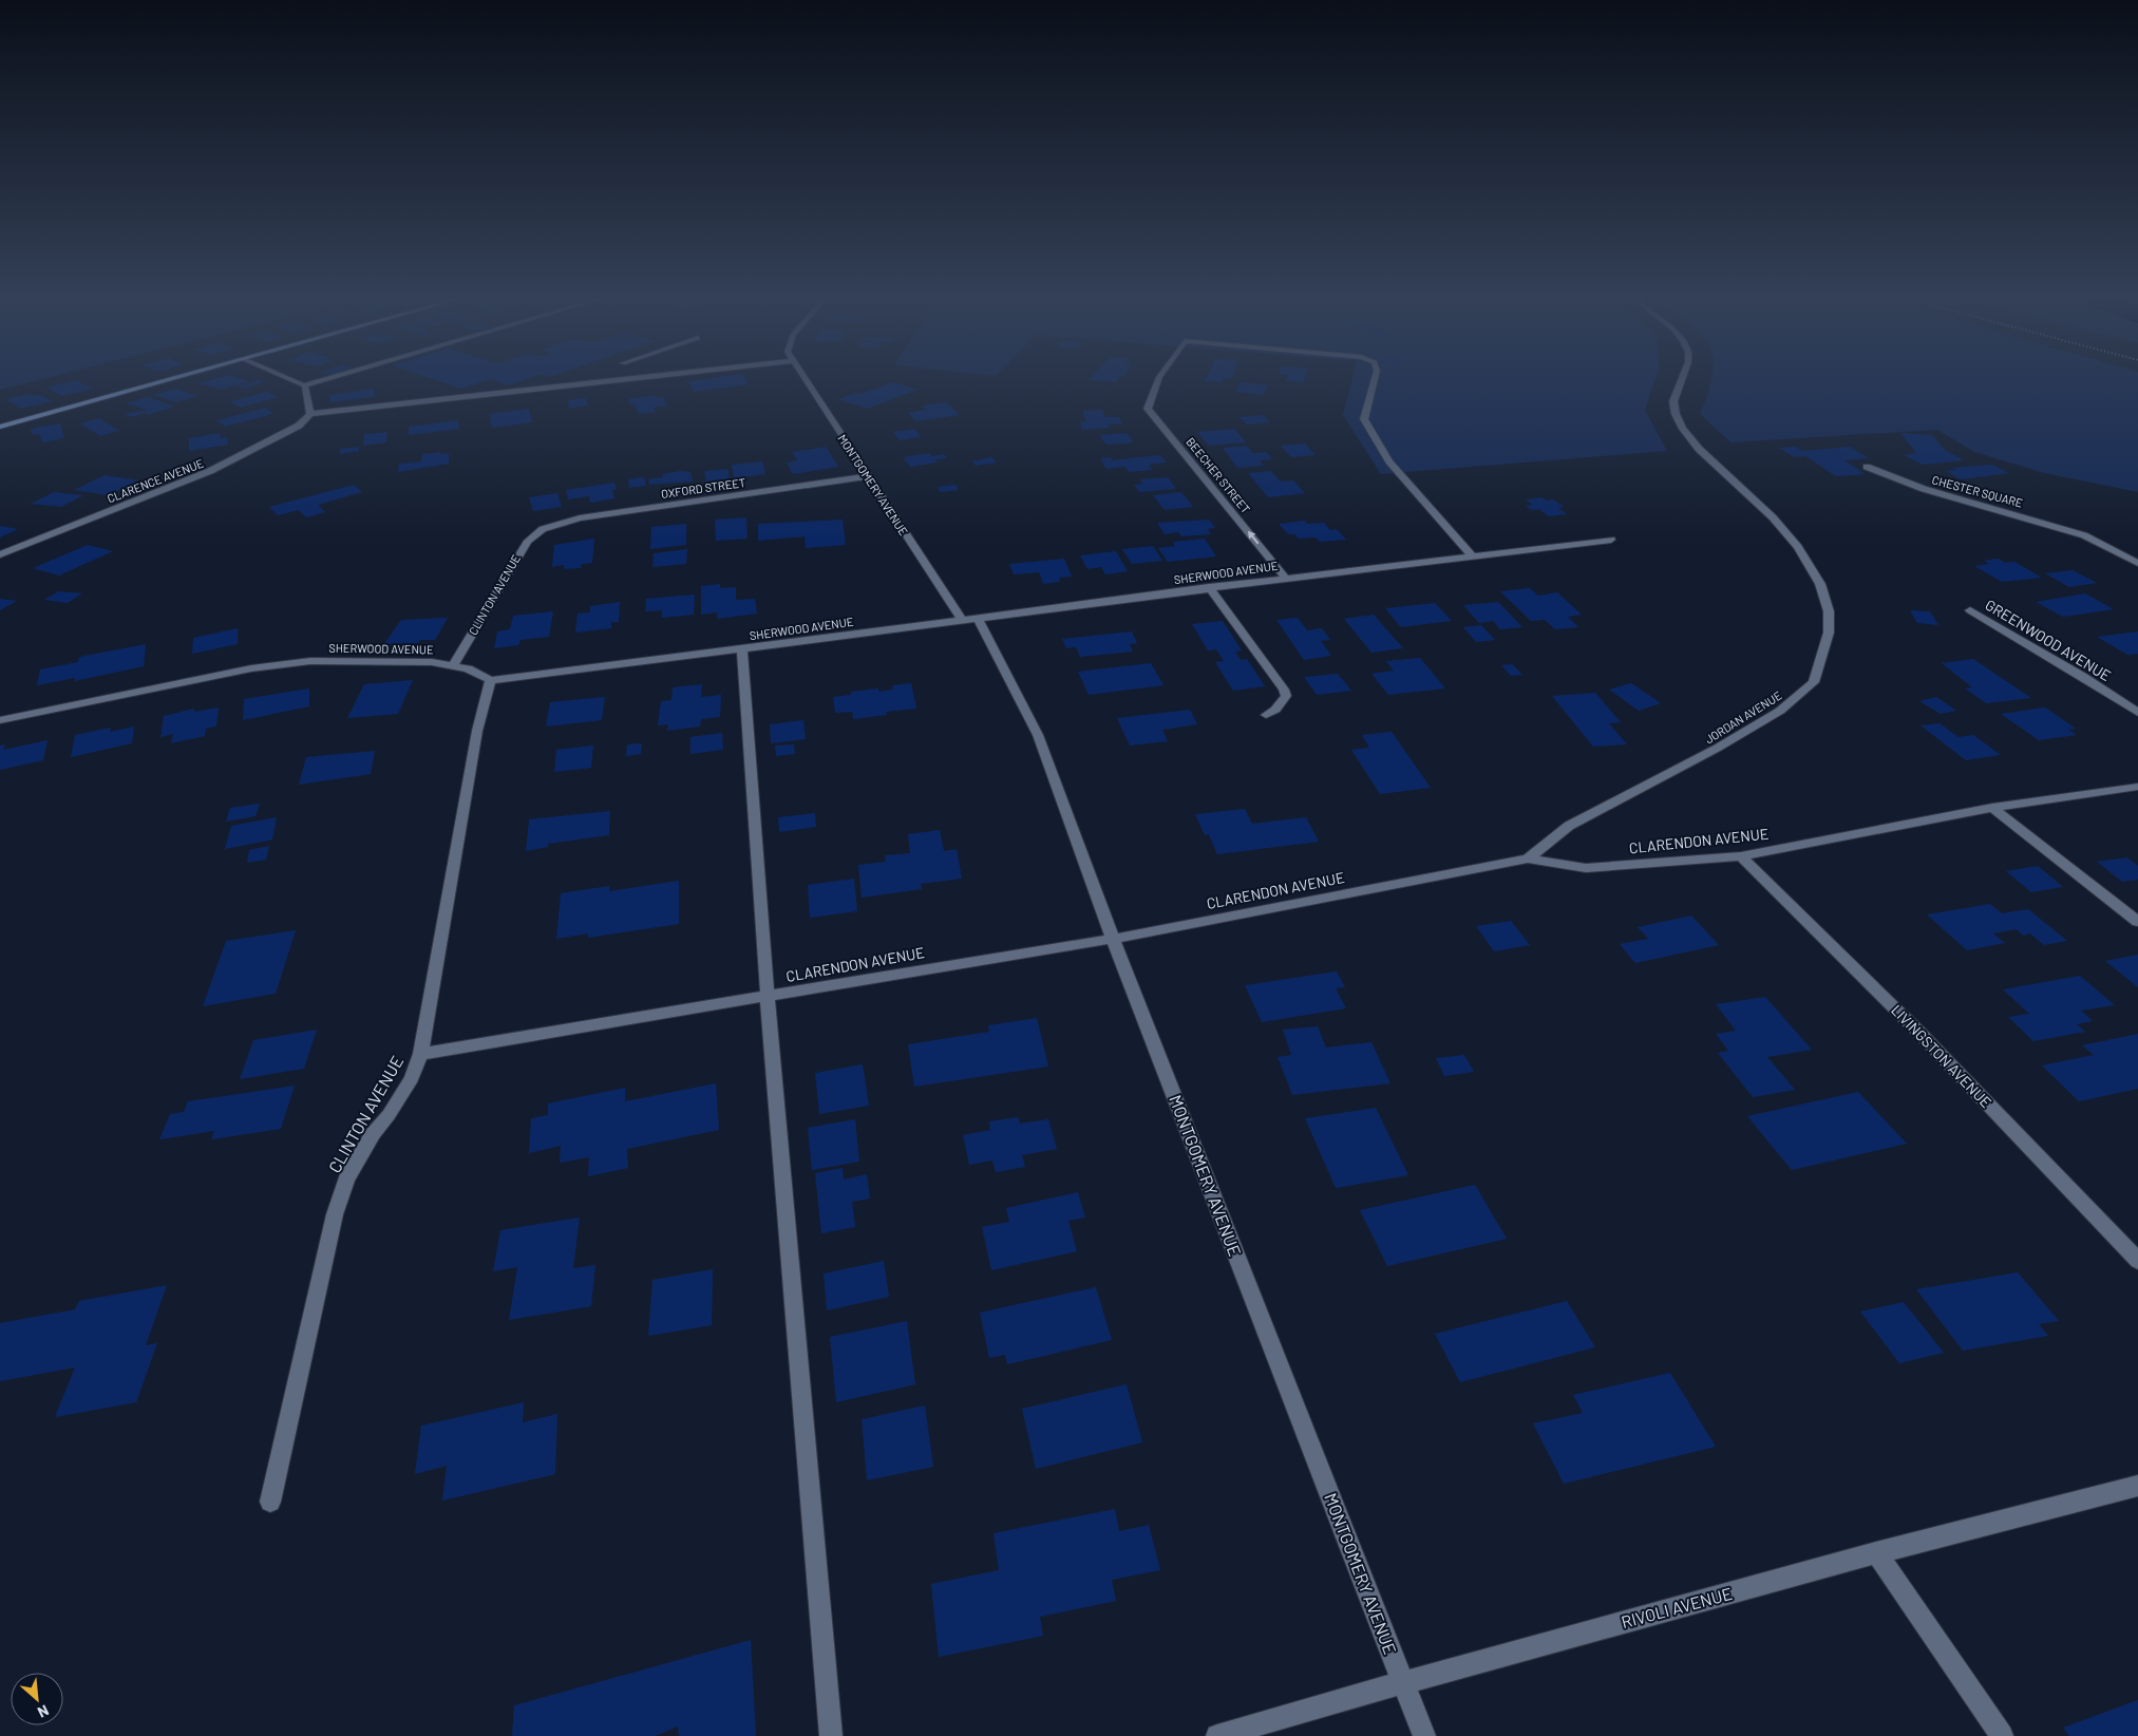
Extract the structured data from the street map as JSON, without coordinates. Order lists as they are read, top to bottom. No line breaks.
{"streets":{"street":["BEECHER STREET","CLARENCE AVENUE","MONTGOMERY AVENUE","OXFORD STREET","CHESTER SQUARE","SHERWOOD AVENUE","CLINTON AVENUE","GREENWOOD AVENUE","JORDAN AVENUE","CLARENDON AVENUE","LIVINGSTON AVENUE","RIVOLI AVENUE"]},"crossings":[["BEECHER STREET","SHERWOOD AVENUE"],["MONTGOMERY AVENUE","OXFORD STREET"],["MONTGOMERY AVENUE","SHERWOOD AVENUE"],["MONTGOMERY AVENUE","CLARENDON AVENUE"],["MONTGOMERY AVENUE","RIVOLI AVENUE"],["OXFORD STREET","CLINTON AVENUE"],["SHERWOOD AVENUE","CLINTON AVENUE"],["CLINTON AVENUE","CLARENDON AVENUE"],["JORDAN AVENUE","CLARENDON AVENUE"],["CLARENDON AVENUE","LIVINGSTON AVENUE"]],"north":"bottom right"}
